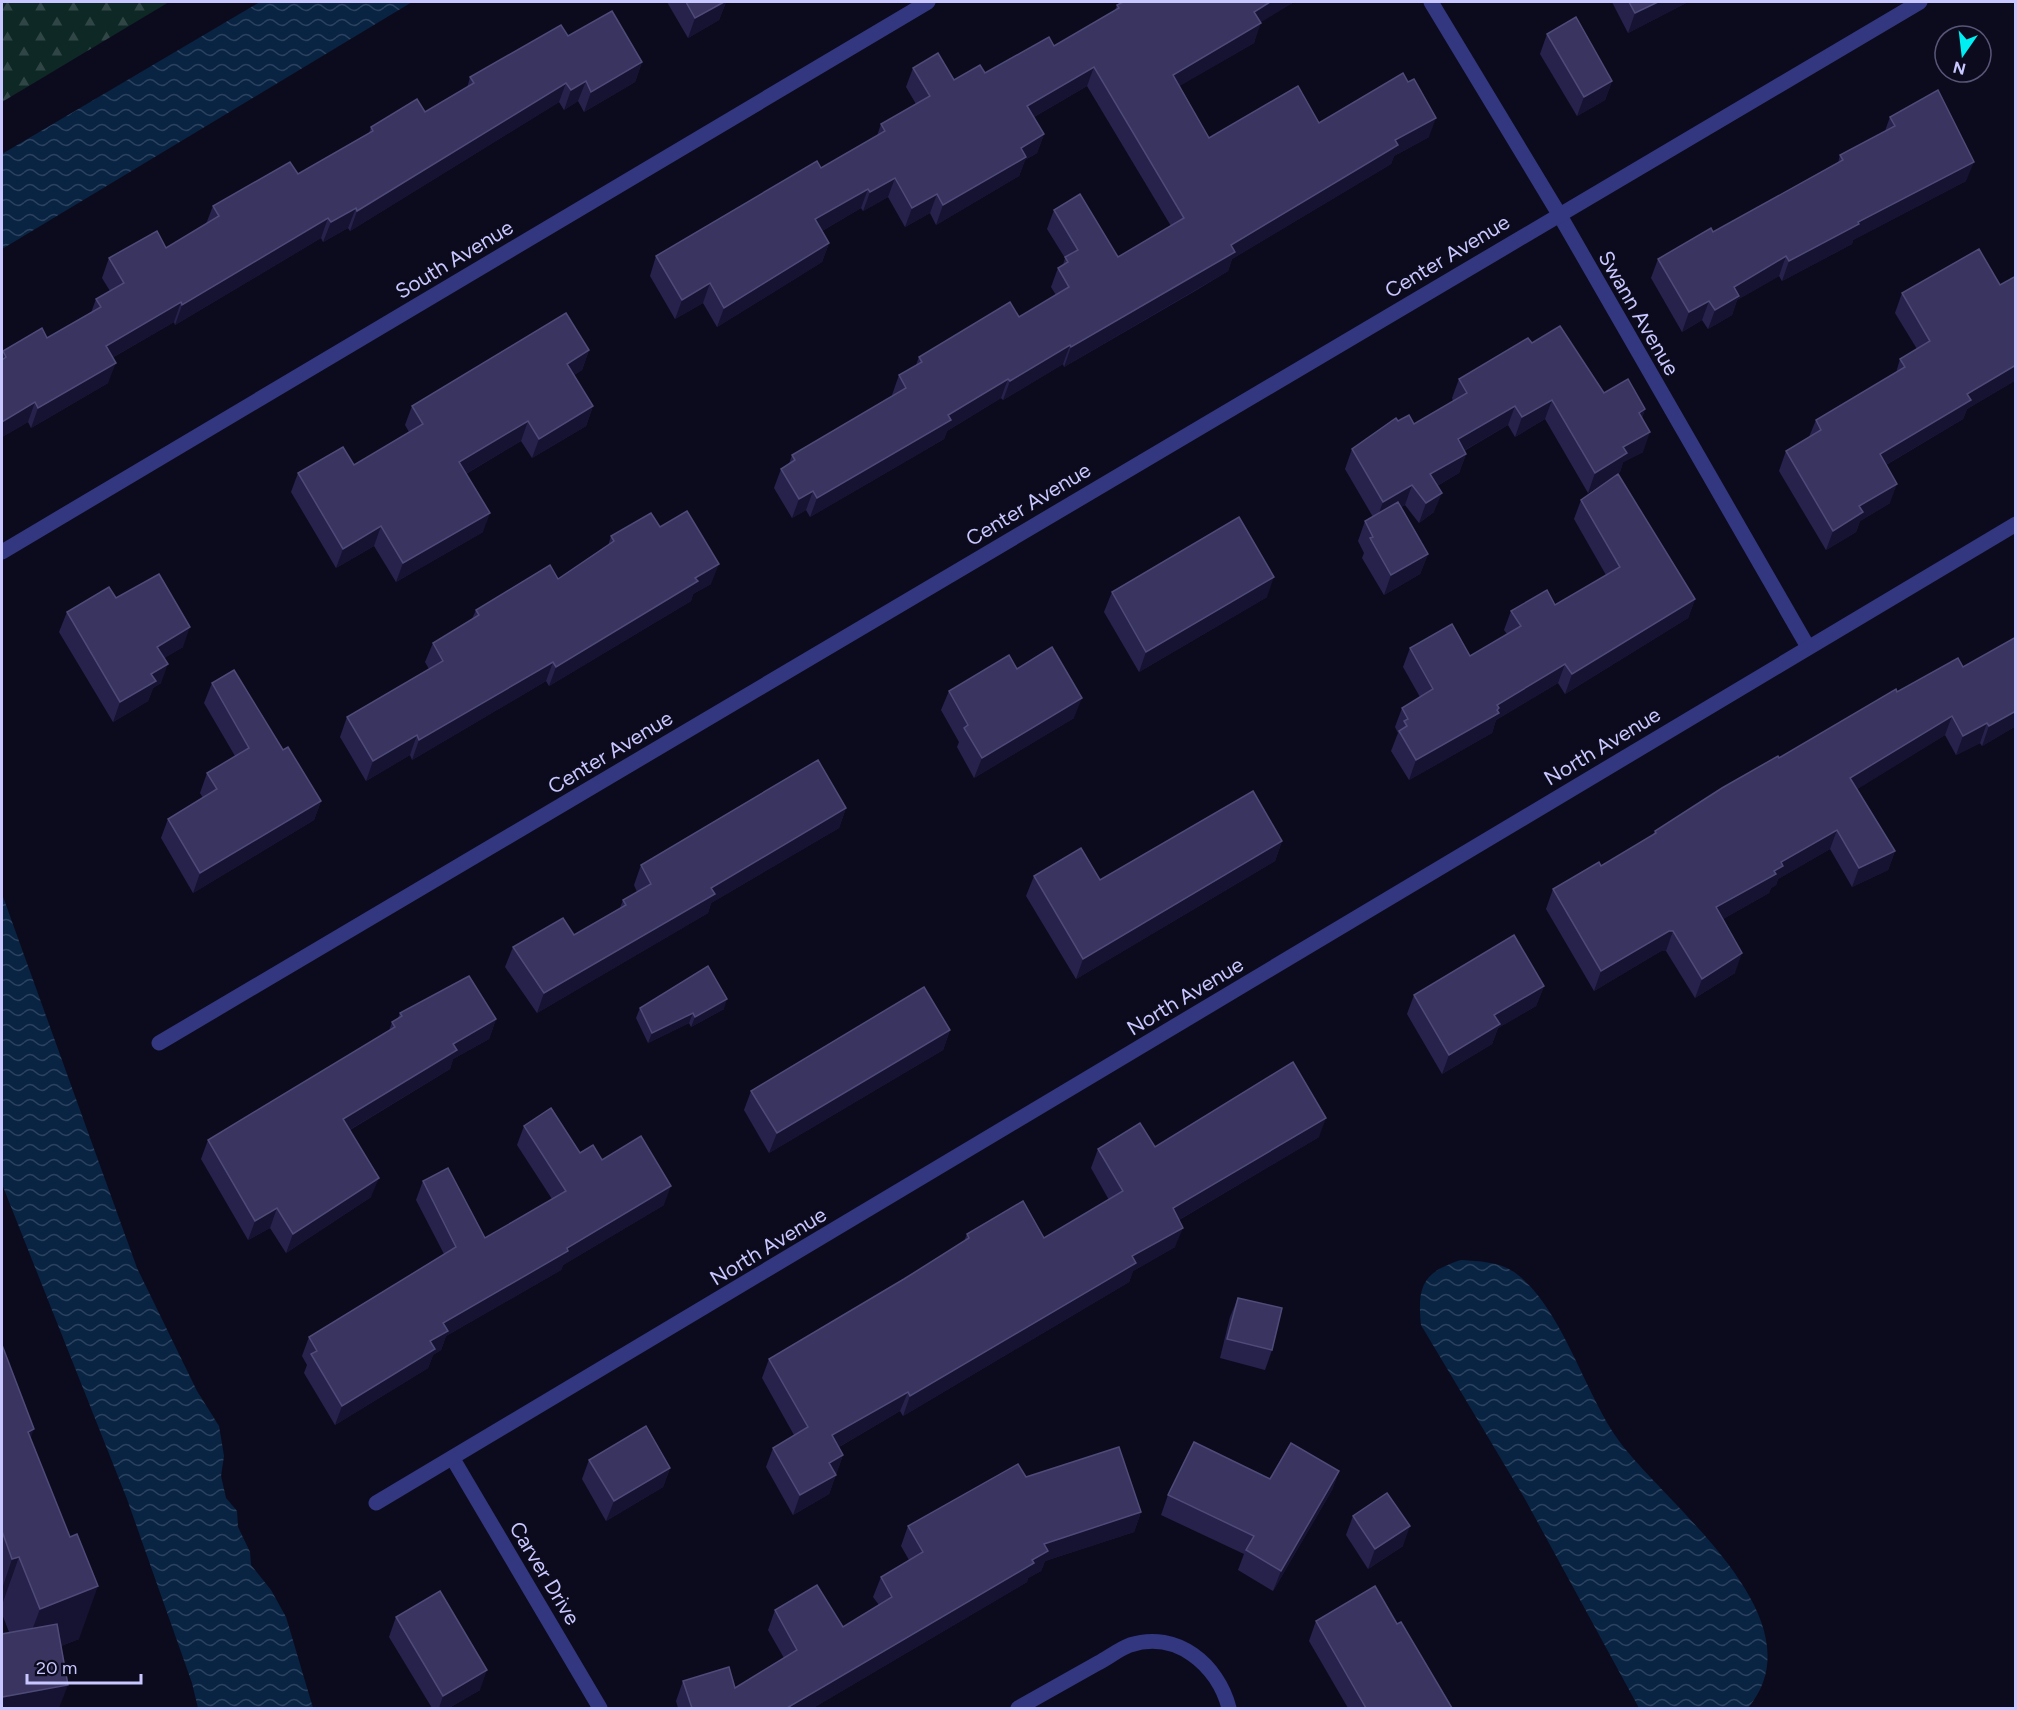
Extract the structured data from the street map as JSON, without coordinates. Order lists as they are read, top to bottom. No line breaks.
{"streets":{"street":["Center Avenue","South Avenue","Swann Avenue","North Avenue","Carver Drive"]},"crossings":[["Center Avenue","Swann Avenue"],["Swann Avenue","North Avenue"],["North Avenue","Carver Drive"]],"scale_bar":"20 m","north":"bottom"}
